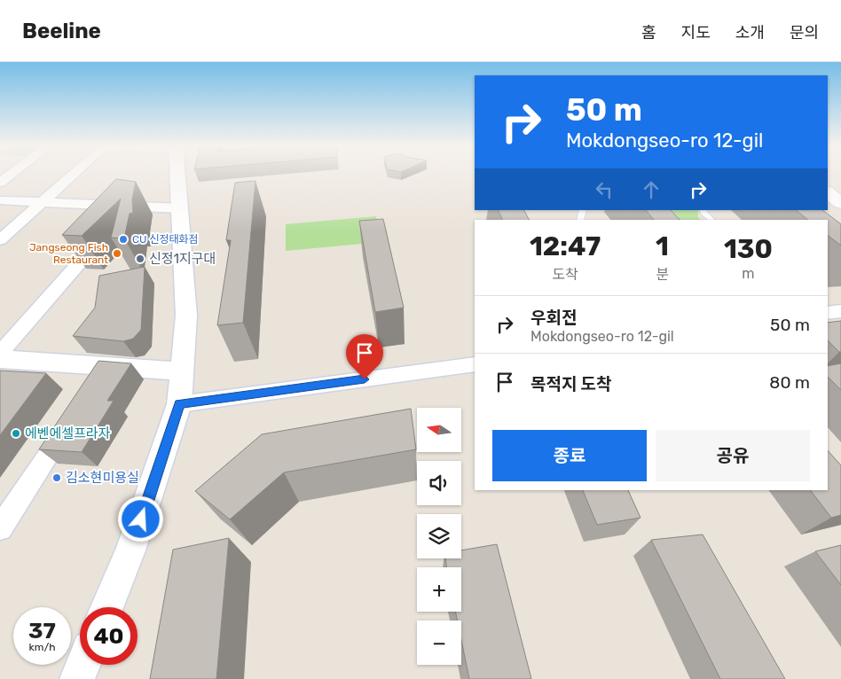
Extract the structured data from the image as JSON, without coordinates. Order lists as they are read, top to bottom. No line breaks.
{"places":["CU 신정태화점","Jangseong Fish Restaurant","신정1지구대","에벤에셀프라자","김소현미용실"],"north":"left","page":{"header":"Beeline","nav":["홈","지도","소개","문의"],"turn":["50 m","Mokdongseo-ro 12-gil"],"eta":["12:47","도착","1","분","130","m"],"list":[{"name":"우회전","note":"Mokdongseo-ro 12-gil","value":"50 m"},{"name":"목적지 도착","value":"80 m"}],"map_buttons":["+","−"],"buttons":["종료","공유"],"speed":"37 km/h","limit":"40"}}
